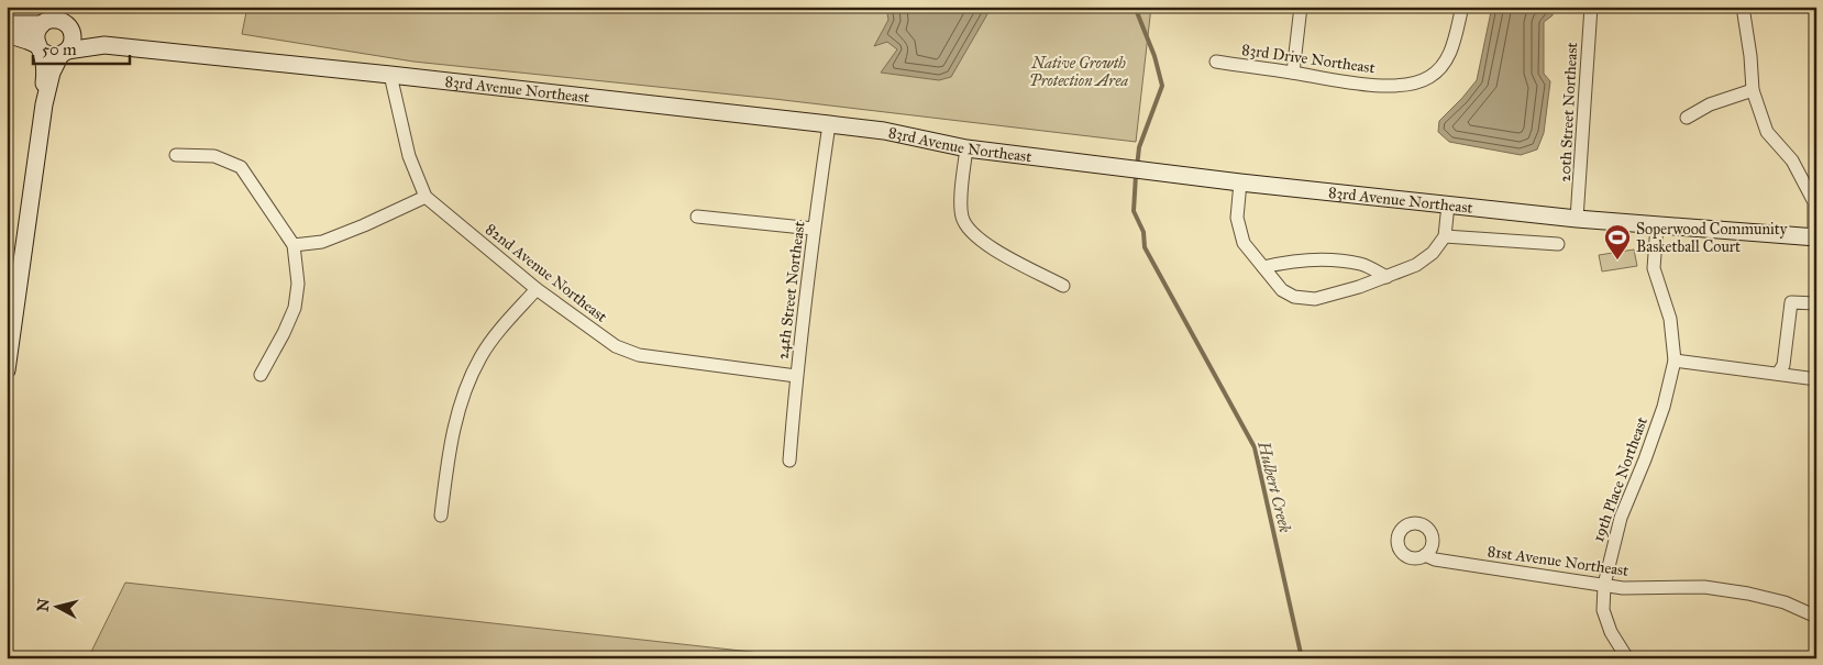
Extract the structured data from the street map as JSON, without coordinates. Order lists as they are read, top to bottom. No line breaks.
{"streets":{"street":["83rd Drive Northeast","83rd Avenue Northeast","20th Street Northeast","82nd Avenue Northeast","24th Street Northeast","19th Place Northeast","81st Avenue Northeast"]},"crossings":[["83rd Avenue Northeast","20th Street Northeast"],["83rd Avenue Northeast","24th Street Northeast"],["83rd Avenue Northeast","19th Place Northeast"],["82nd Avenue Northeast","24th Street Northeast"],["19th Place Northeast","81st Avenue Northeast"]],"water":["Hulbert Creek"],"parks":["Native Growth Protection Area"],"places":{"sports":["Soperwood Community Basketball Court"]},"scale_bar":"50 m","north":"left"}
